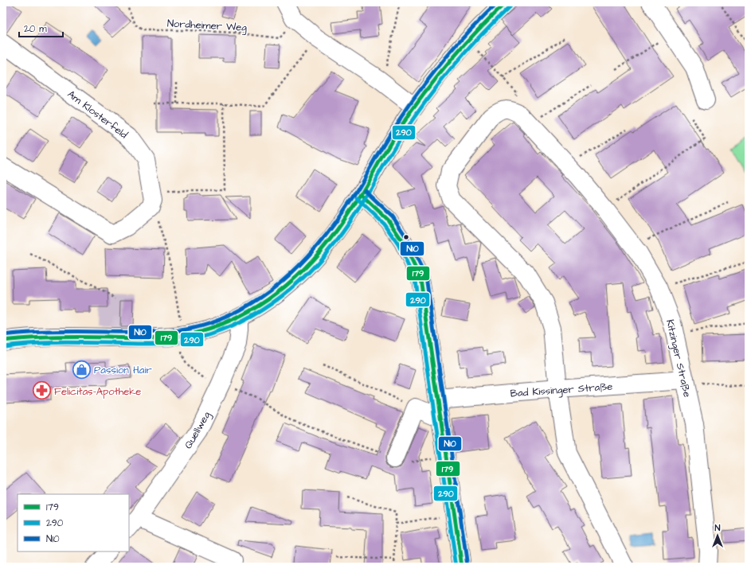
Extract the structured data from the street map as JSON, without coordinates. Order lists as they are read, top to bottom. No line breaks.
{"streets":{"street":["Am Klosterfeld","Kitzinger Straße","Bad Kissinger Straße","Quellweg"],"path":["Nordheimer Weg"]},"crossings":[["Kitzinger Straße","Bad Kissinger Straße"]],"places":{"shop":["Passion Hair"],"pharmacy":["Felicitas-Apotheke"]},"lines":["transit line 179","transit line N10","transit line 290"],"legend":["179","290","N10"],"scale_bar":"20 m","north":"top"}
